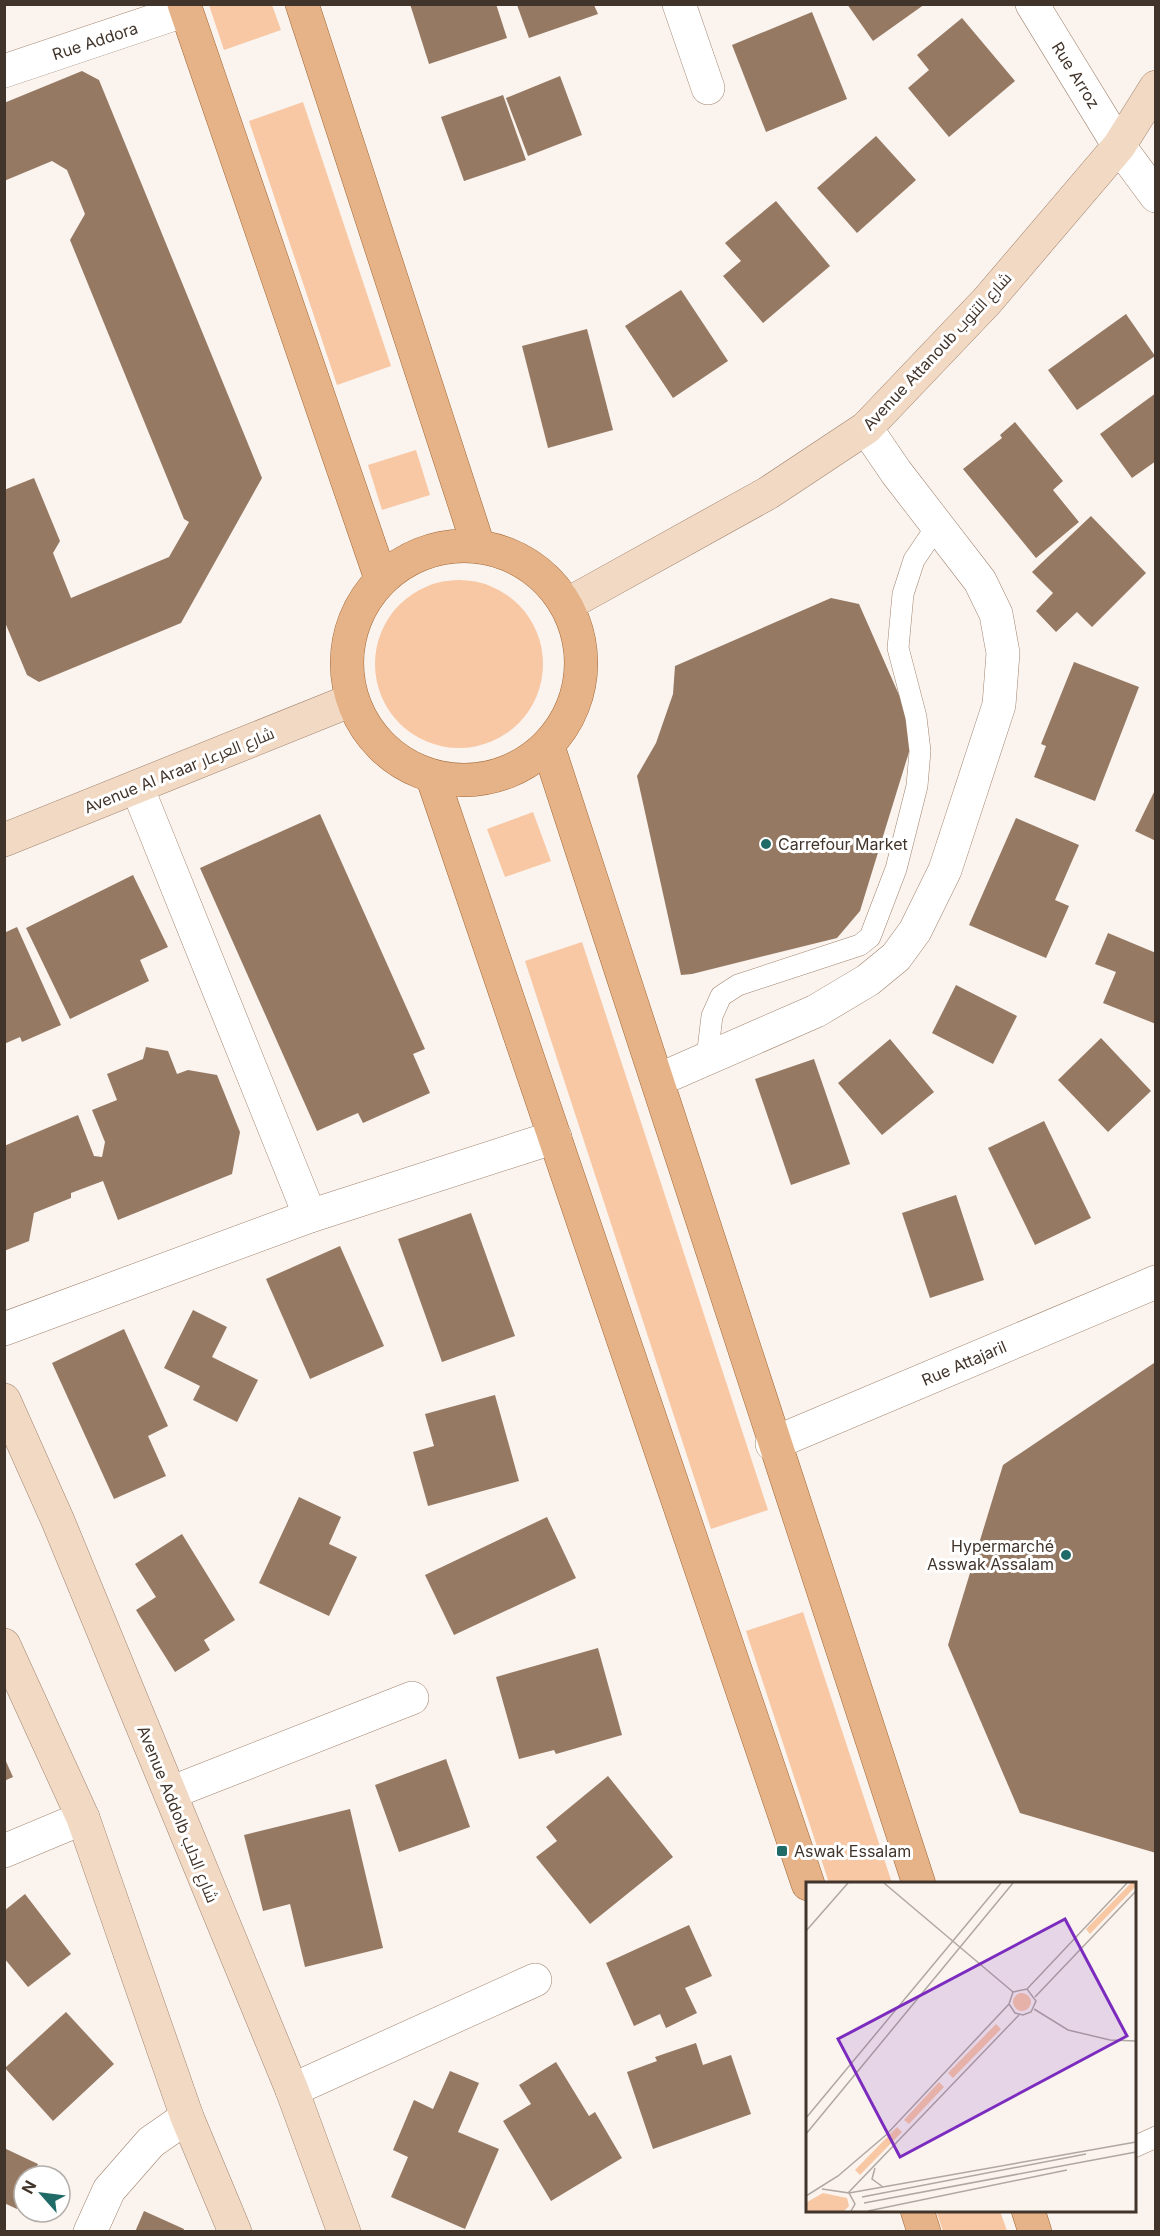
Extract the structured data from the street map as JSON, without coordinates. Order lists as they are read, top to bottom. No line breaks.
{"streets":{"street":["Rue Addora","Rue Arroz","Avenue Attanoub شارع التنوب","Avenue Al Araar شارع العرعار","Rue Attajaril","Avenue Addolb شارع الدلب"]},"crossings":[["Rue Arroz","Avenue Attanoub شارع التنوب"]],"places":{"other":["Carrefour Market","Hypermarché Asswak Assalam"],"transit":["Aswak Essalam"]},"north":"top left"}
